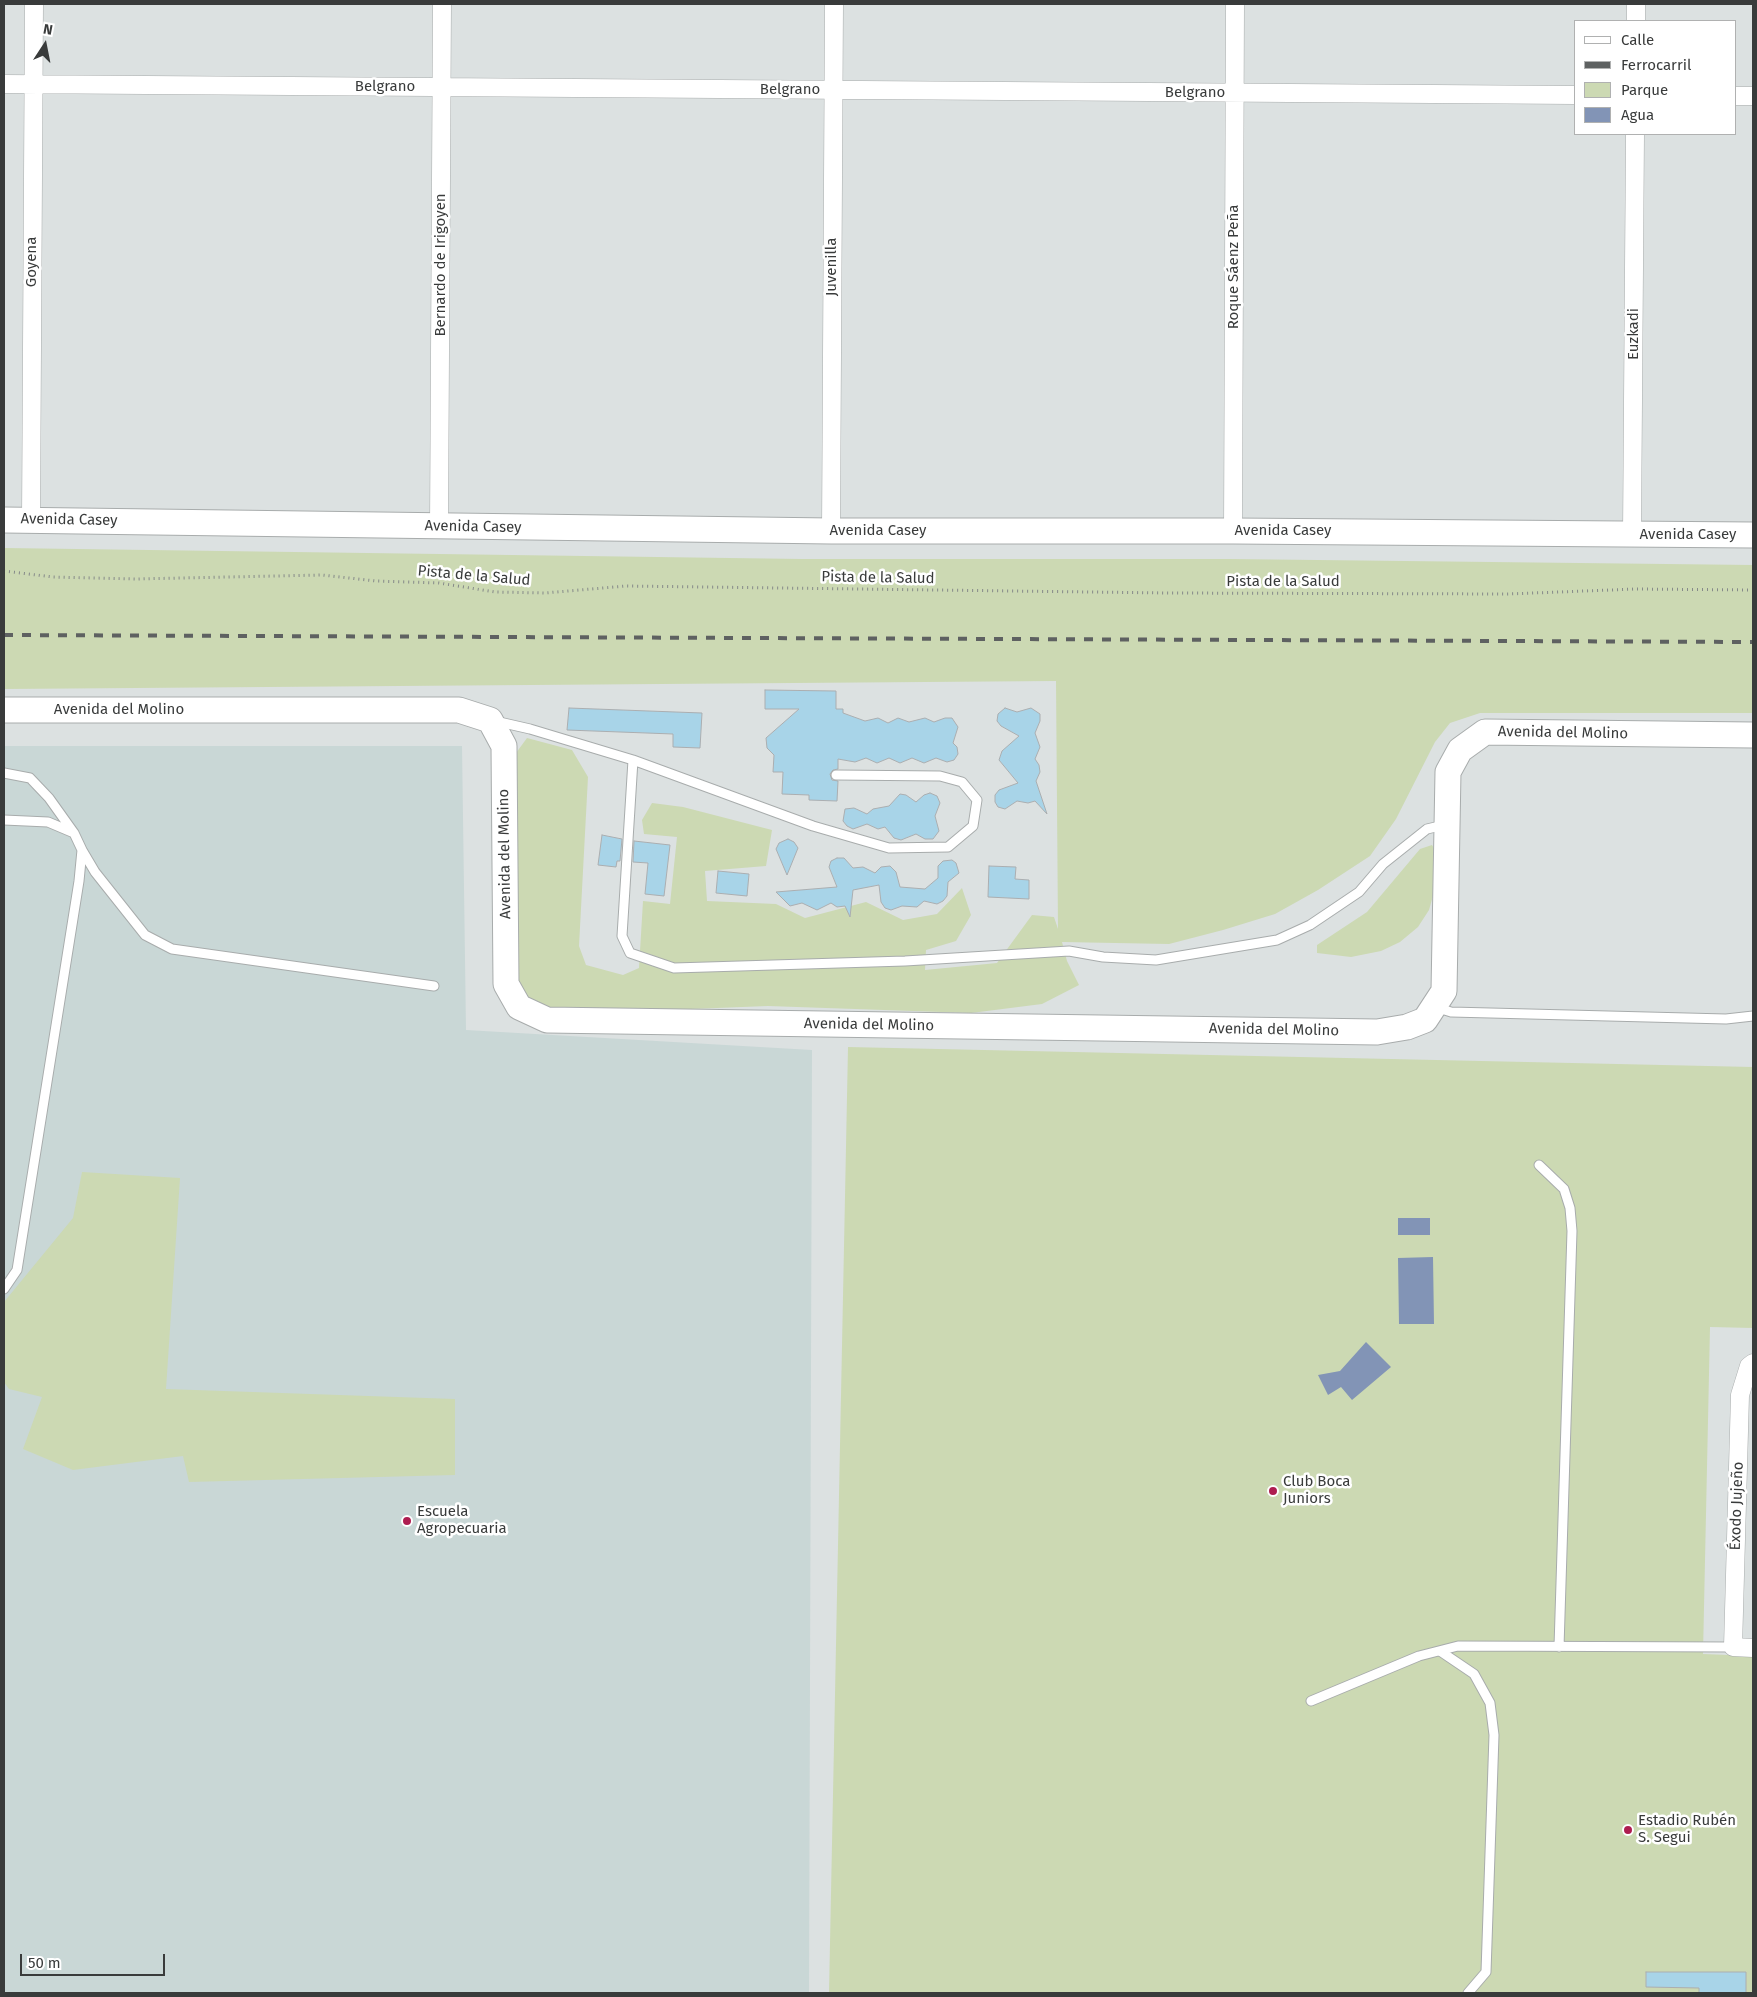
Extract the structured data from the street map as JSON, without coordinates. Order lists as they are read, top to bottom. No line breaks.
{"streets":{"street":["Belgrano","Goyena","Bernardo de Irigoyen","Juvenilla","Roque Sáenz Peña","Euzkadi","Avenida Casey","Avenida del Molino","Éxodo Jujeño"],"path":["Pista de la Salud"]},"crossings":[["Belgrano","Goyena"],["Belgrano","Bernardo de Irigoyen"],["Belgrano","Juvenilla"],["Belgrano","Roque Sáenz Peña"],["Goyena","Avenida Casey"],["Bernardo de Irigoyen","Avenida Casey"],["Juvenilla","Avenida Casey"],["Roque Sáenz Peña","Avenida Casey"],["Euzkadi","Avenida Casey"]],"places":["Club Boca Juniors","Escuela Agropecuaria","Estadio Rubén S. Segui"],"legend":["Calle","Ferrocarril","Parque","Agua"],"scale_bar":"50 m","north":"top"}
